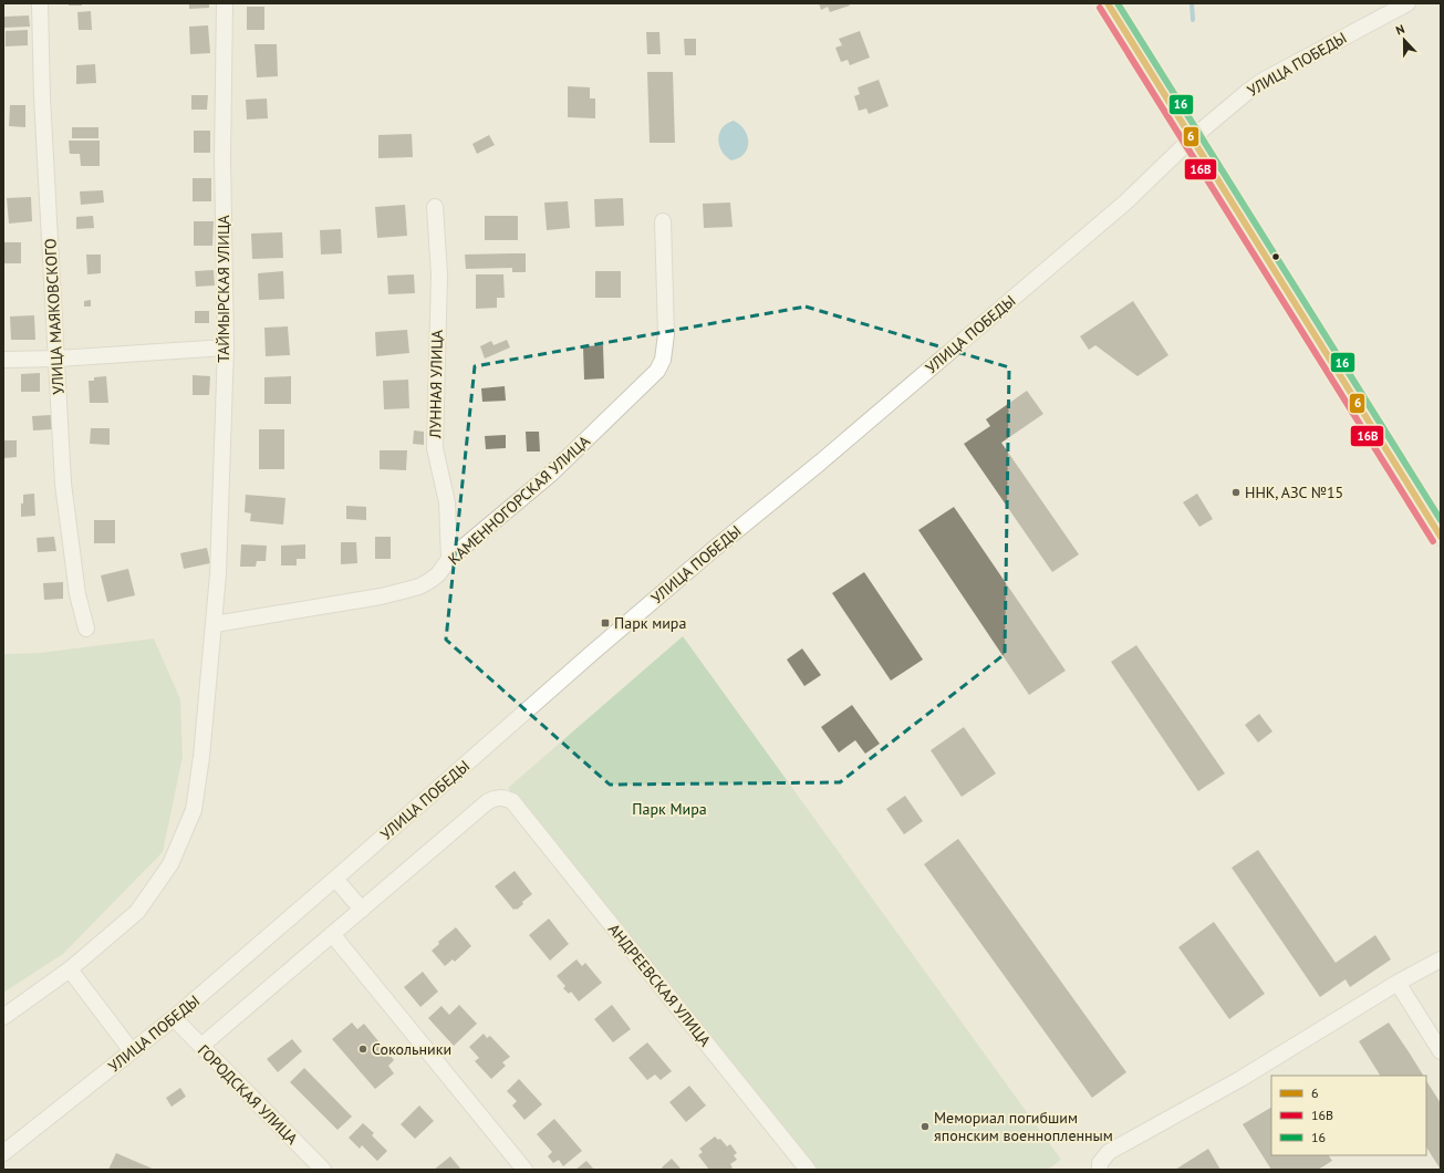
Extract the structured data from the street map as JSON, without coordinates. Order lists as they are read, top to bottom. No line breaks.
{"streets":{"street":["УЛИЦА ПОБЕДЫ","ТАЙМЫРСКАЯ УЛИЦА","УЛИЦА МАЯКОВСКОГО","ЛУННАЯ УЛИЦА","КАМЕННОГОРСКАЯ УЛИЦА","АНДРЕЕВСКАЯ УЛИЦА","ГОРОДСКАЯ УЛИЦА"]},"crossings":[["УЛИЦА ПОБЕДЫ","ГОРОДСКАЯ УЛИЦА"],["ТАЙМЫРСКАЯ УЛИЦА","КАМЕННОГОРСКАЯ УЛИЦА"],["ЛУННАЯ УЛИЦА","КАМЕННОГОРСКАЯ УЛИЦА"]],"parks":["Парк Мира"],"places":{"other":["ННК, АЗС №15","Сокольники","Мемориал погибшим японским военнопленным"],"transit":["Парк мира"]},"lines":["transit line 6","transit line 16","transit line 16В"],"legend":["6","16В","16"],"north":"top"}
